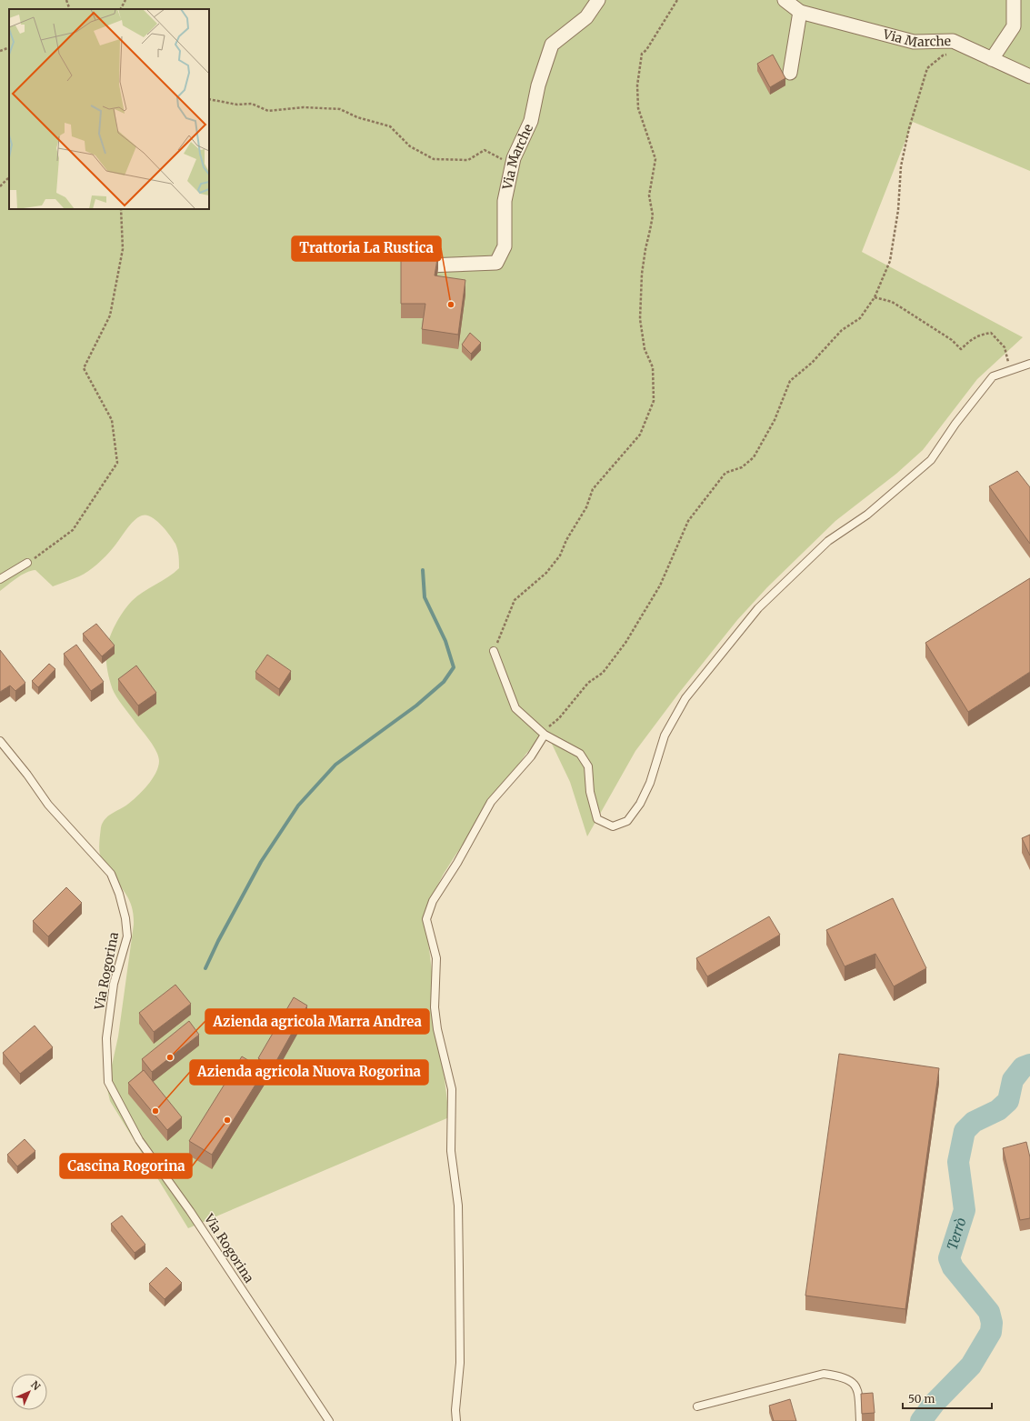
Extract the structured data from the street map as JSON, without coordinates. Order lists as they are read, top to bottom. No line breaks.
{"streets":{"street":["Via Marche"],"lane":["Via Rogorina"]},"water":["Terrò"],"places":["Trattoria La Rustica","Azienda agricola Marra Andrea","Azienda agricola Nuova Rogorina","Cascina Rogorina"],"scale_bar":"50 m","north":"top right"}
